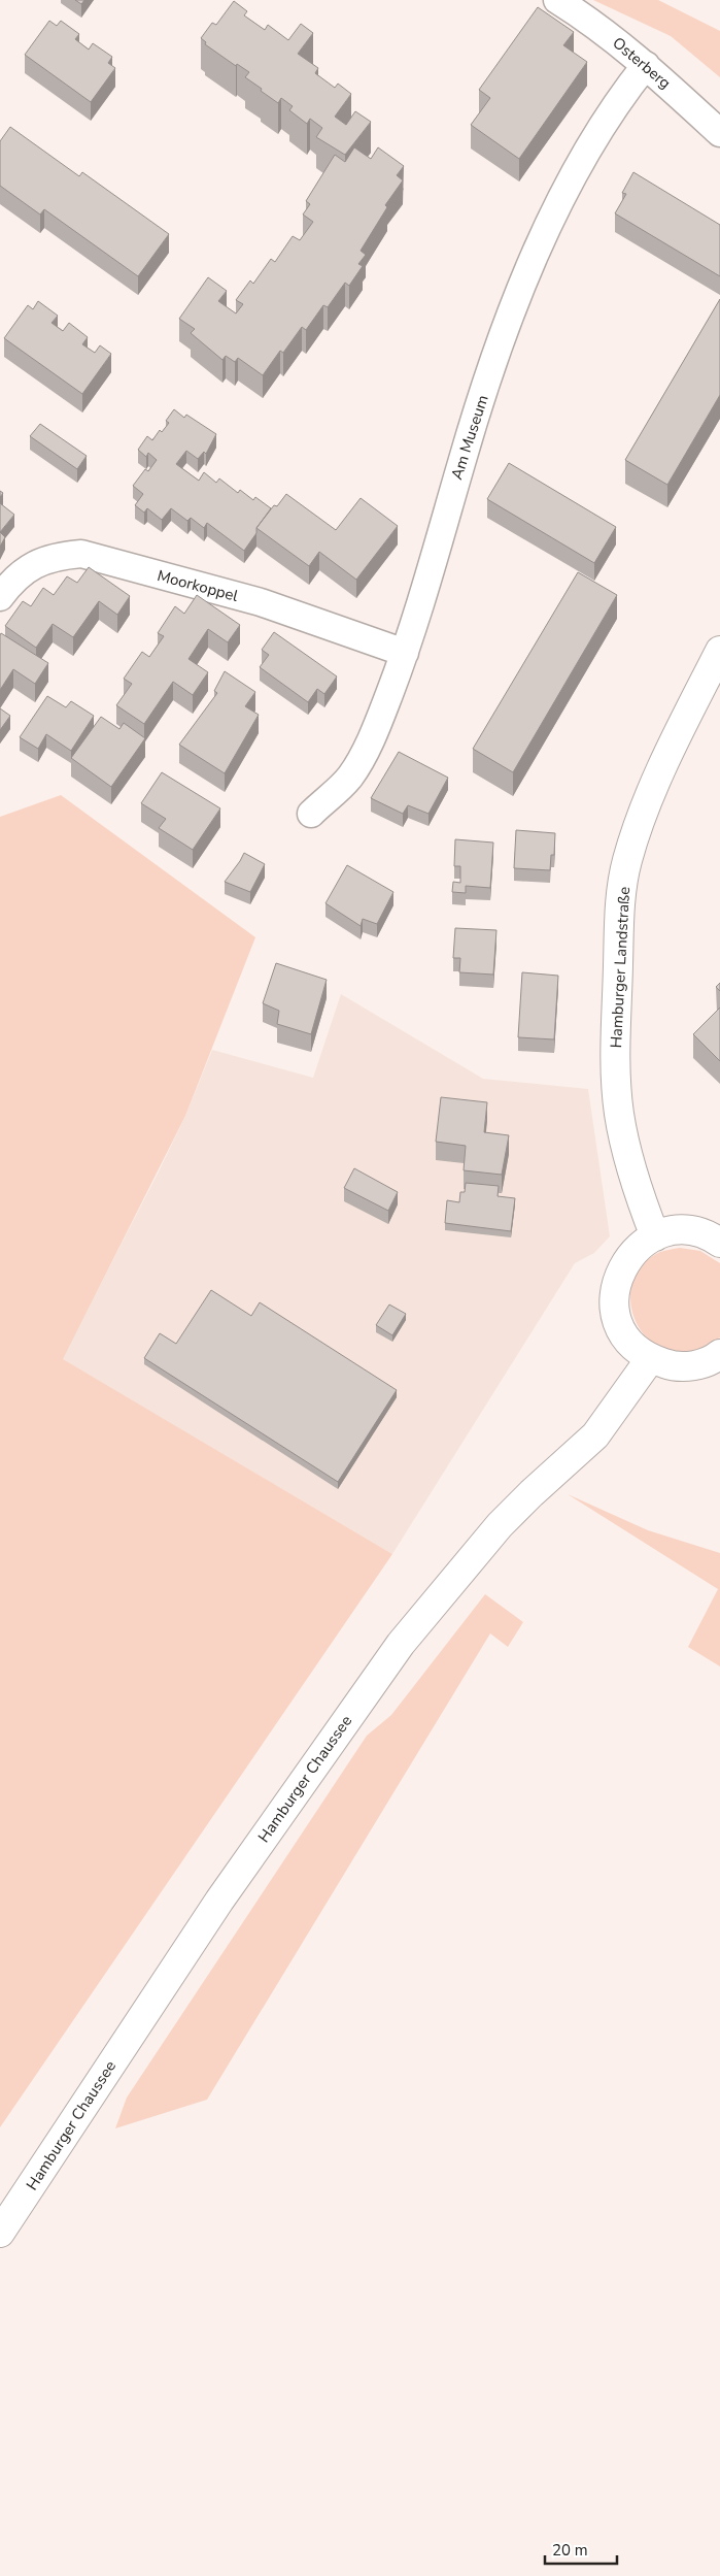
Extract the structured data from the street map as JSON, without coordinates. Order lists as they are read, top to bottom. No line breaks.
{"streets":{"main road":["Hamburger Landstraße","Hamburger Chaussee"],"street":["Osterberg","Am Museum","Moorkoppel"]},"crossings":[["Osterberg","Am Museum"],["Am Museum","Moorkoppel"]],"scale_bar":"20 m"}
